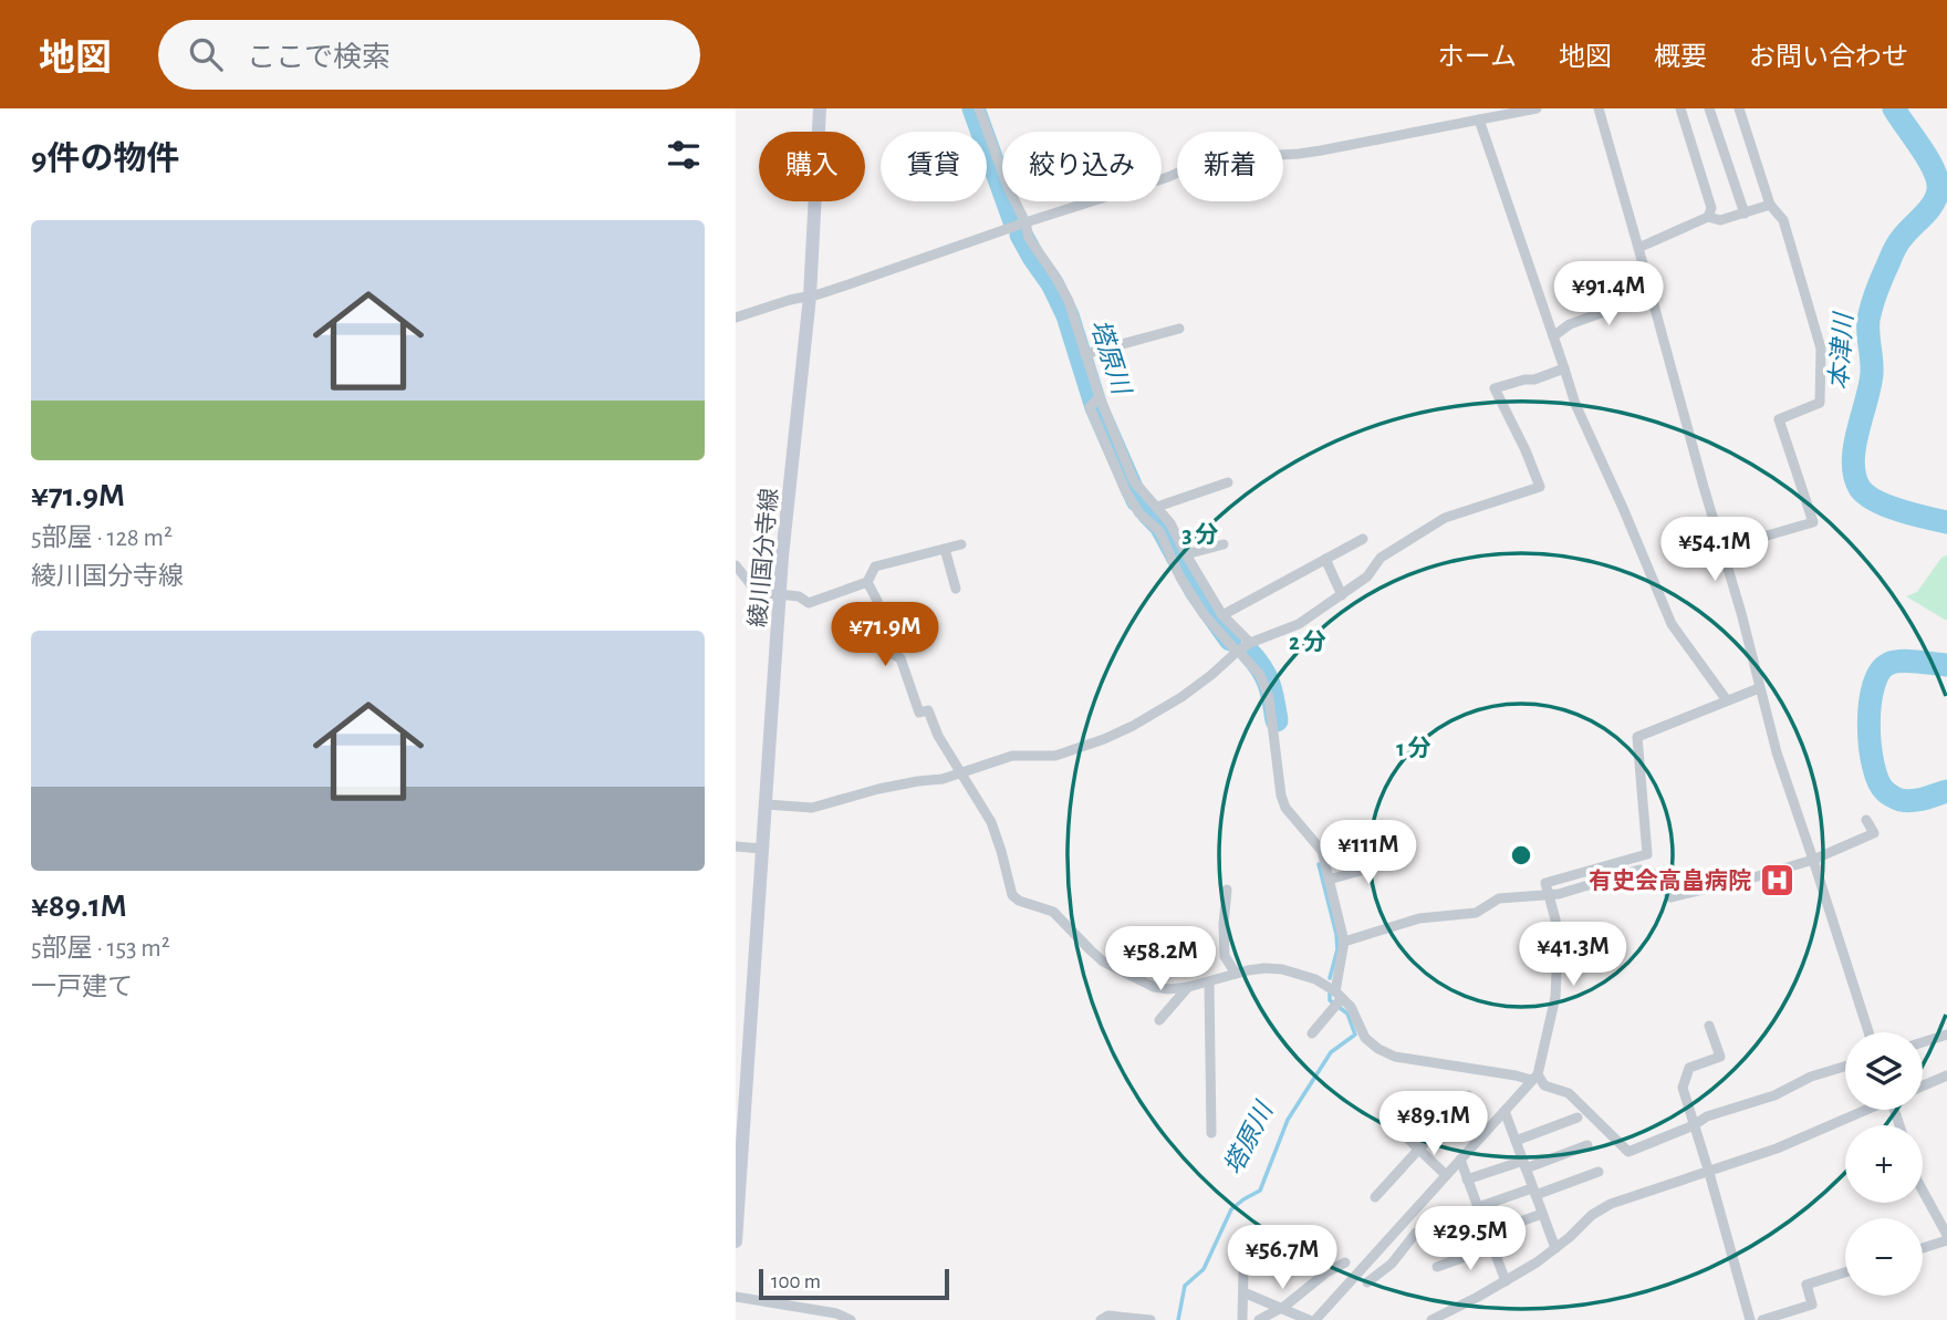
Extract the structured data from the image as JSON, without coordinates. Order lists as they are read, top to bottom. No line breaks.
{"streets":{"main road":["綾川国分寺線"]},"water":["本津川","塔原川"],"places":{"hospital":["有史会高畠病院"]},"scale_bar":"100 m","page":{"header":"地図","search":"ここで検索","nav":["ホーム","地図","概要","お問い合わせ"],"heading":"9件の物件","chip":["購入","賃貸","絞り込み","新着"],"list":[{"name":"¥71.9M","note":"5部屋 · 128 m² · 綾川国分寺線"},{"name":"¥89.1M","note":"5部屋 · 153 m² · 一戸建て"}],"price":["¥91.4M","¥54.1M","¥71.9M","¥111M","¥41.3M","¥58.2M","¥89.1M","¥29.5M","¥56.7M"],"map_buttons":["+","−"],"scale":"100 m"},"rings":["3 分","2 分","1 分"]}
